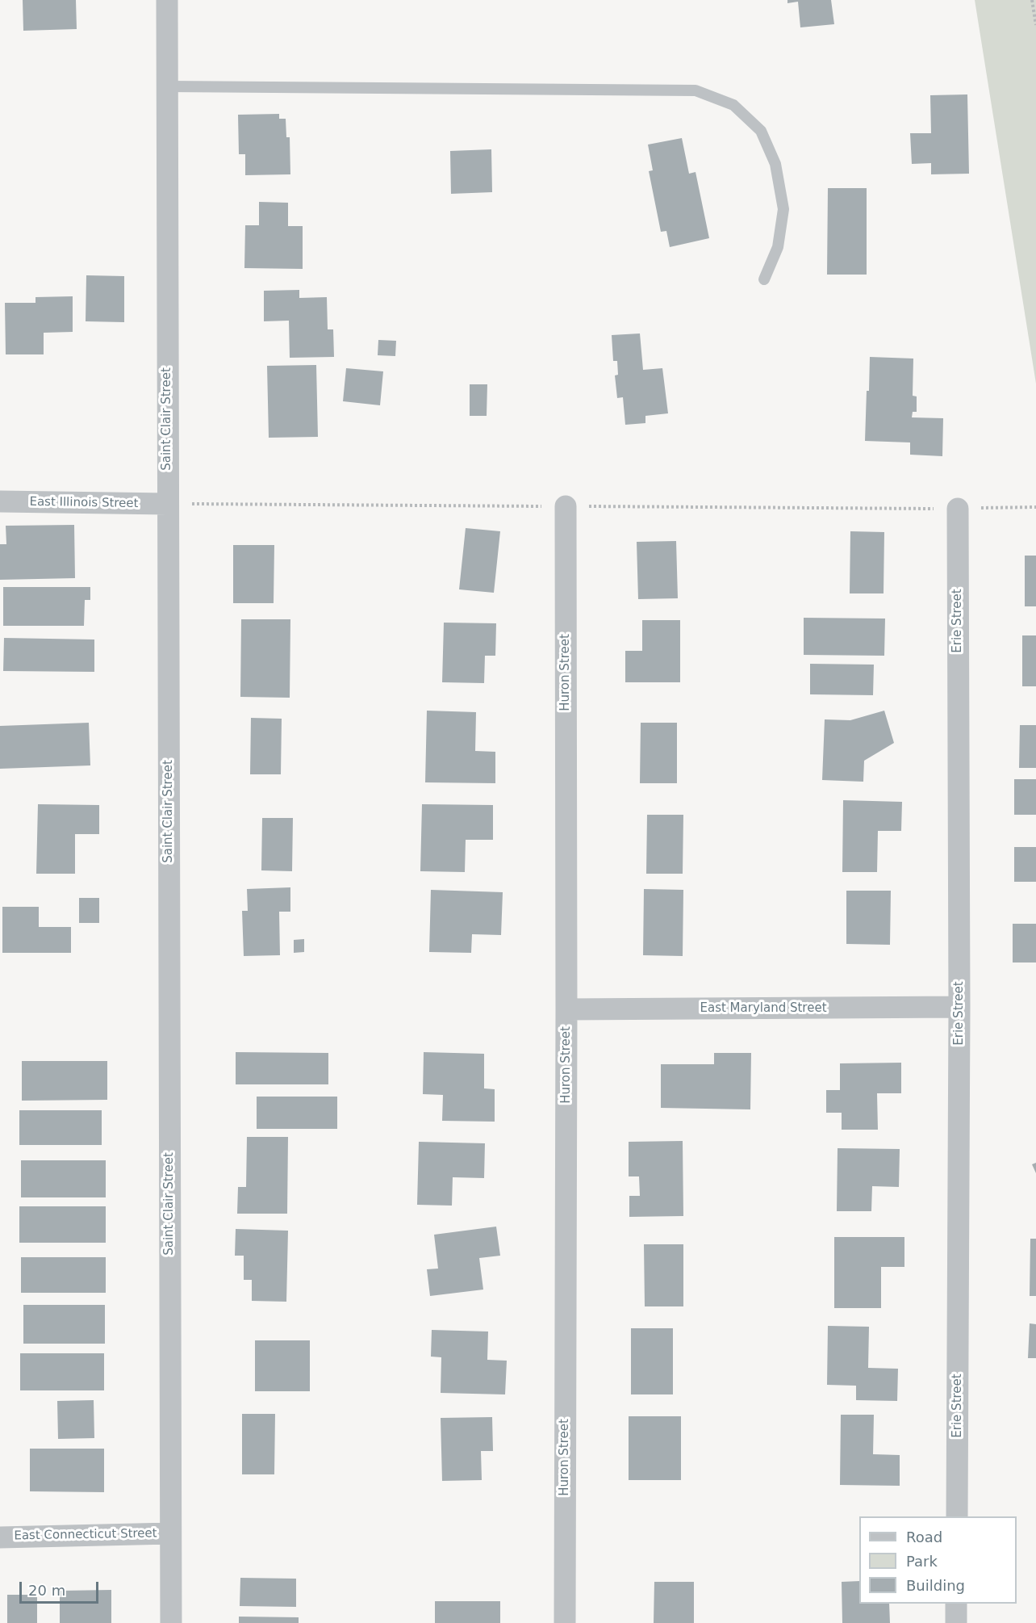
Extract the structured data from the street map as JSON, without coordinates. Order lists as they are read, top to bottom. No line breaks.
{"streets":{"street":["Saint Clair Street","East Illinois Street","Erie Street","Huron Street","East Maryland Street","East Connecticut Street"]},"crossings":[["Saint Clair Street","East Illinois Street"],["Saint Clair Street","East Connecticut Street"],["Erie Street","East Maryland Street"],["Huron Street","East Maryland Street"]],"legend":["Road","Park","Building"],"scale_bar":"20 m"}
